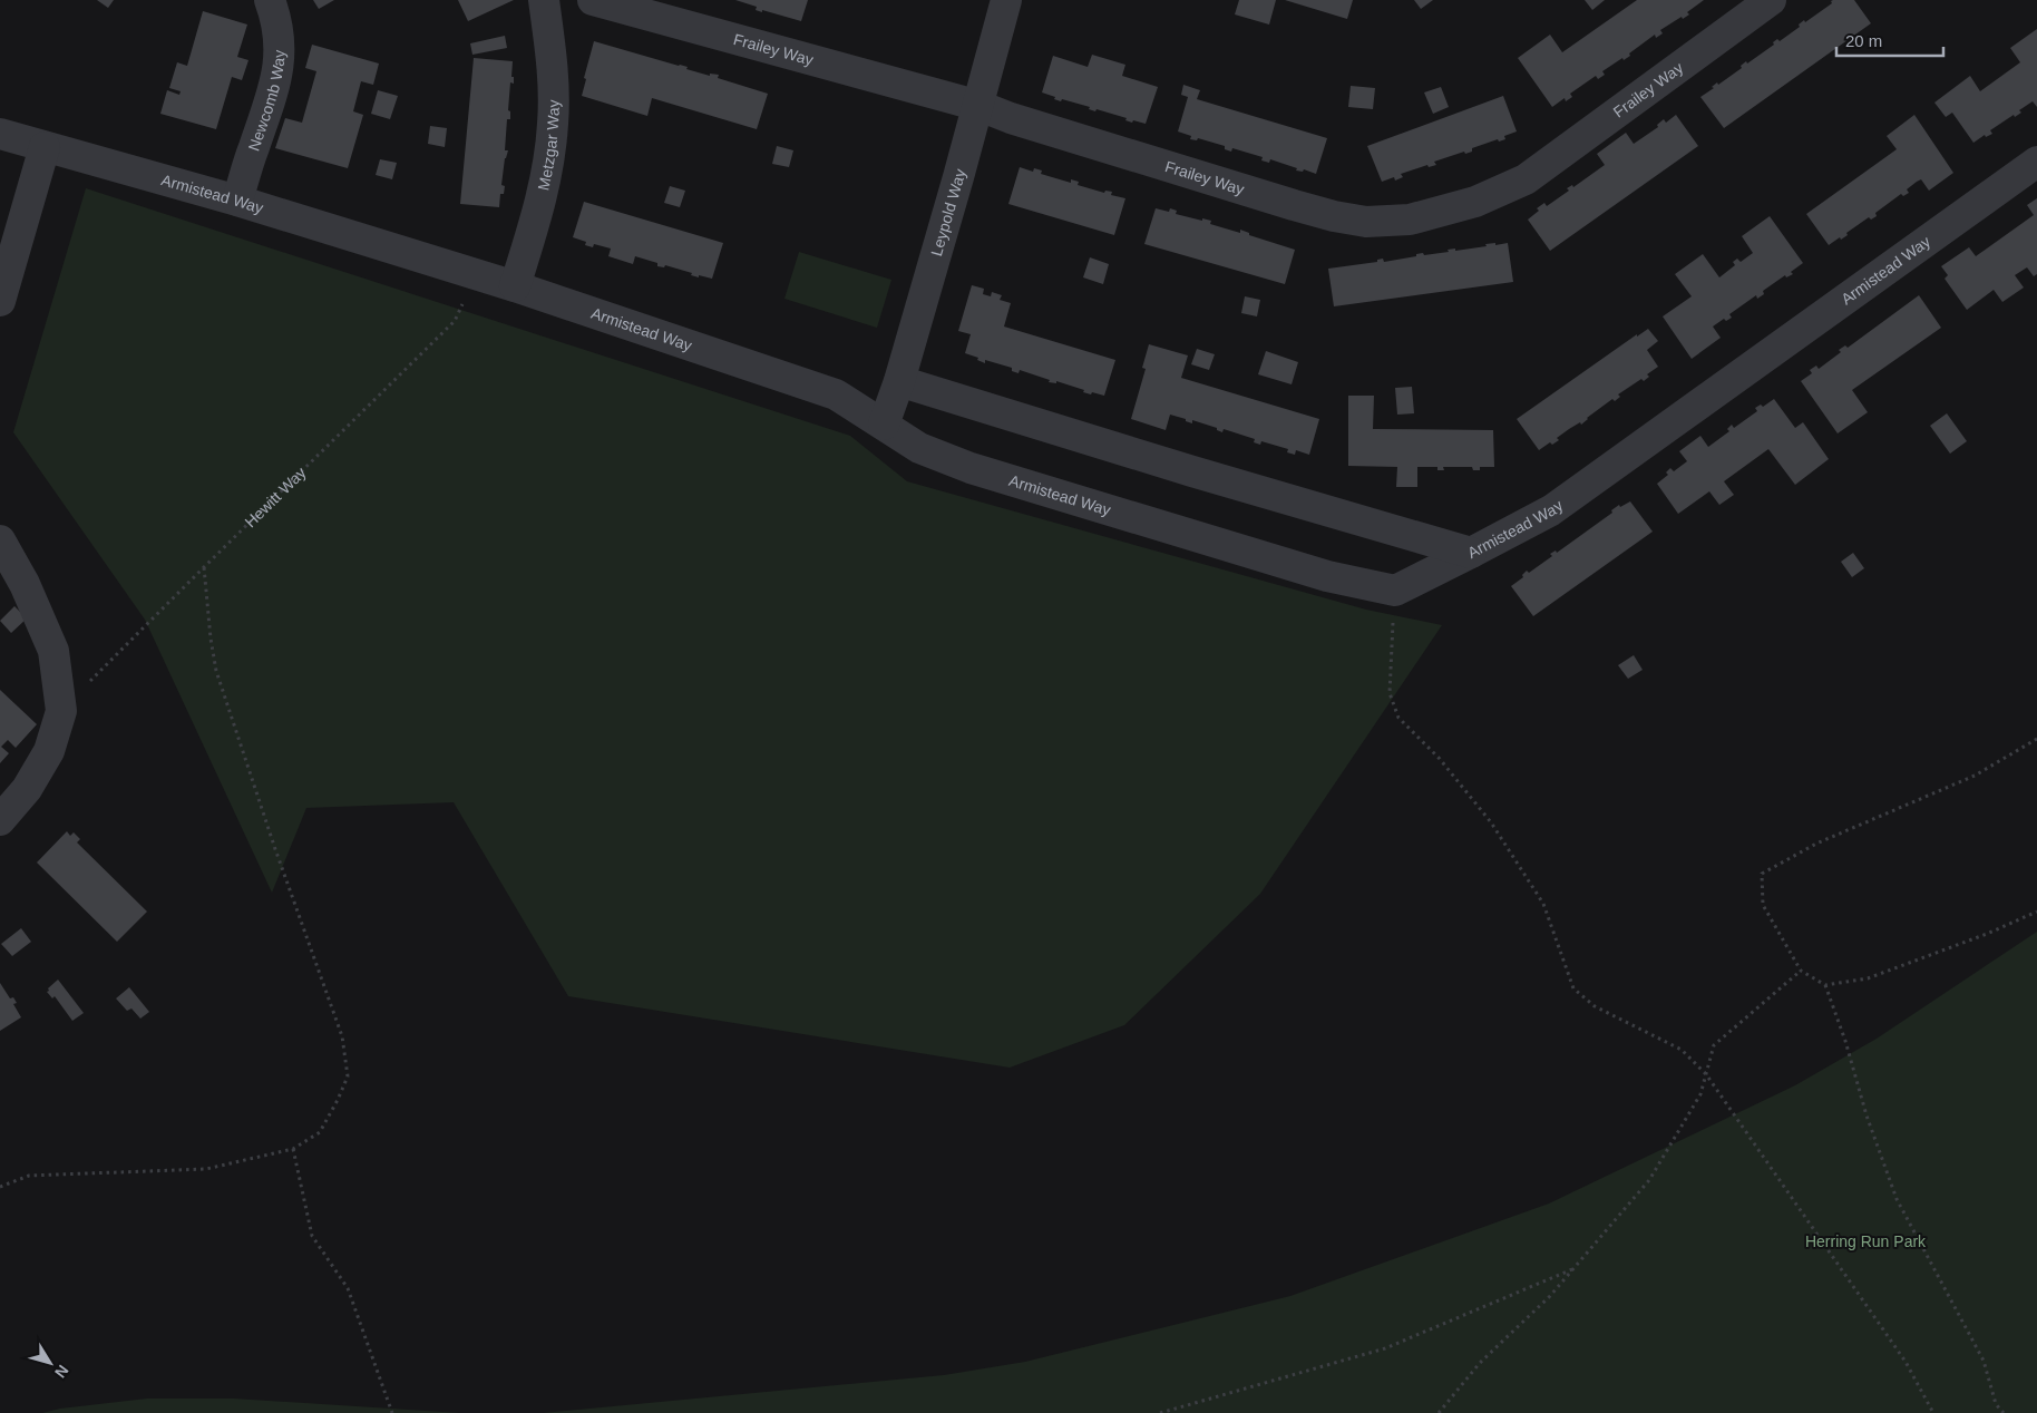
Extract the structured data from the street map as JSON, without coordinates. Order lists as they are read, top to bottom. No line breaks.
{"streets":{"street":["Frailey Way","Newcomb Way","Metzgar Way","Armistead Way","Leypold Way"],"path":["Hewitt Way"]},"crossings":[["Frailey Way","Leypold Way"],["Newcomb Way","Armistead Way"],["Metzgar Way","Armistead Way"],["Armistead Way","Leypold Way"],["Armistead Way","Hewitt Way"]],"parks":["Herring Run Park"],"scale_bar":"20 m","north":"bottom right"}
